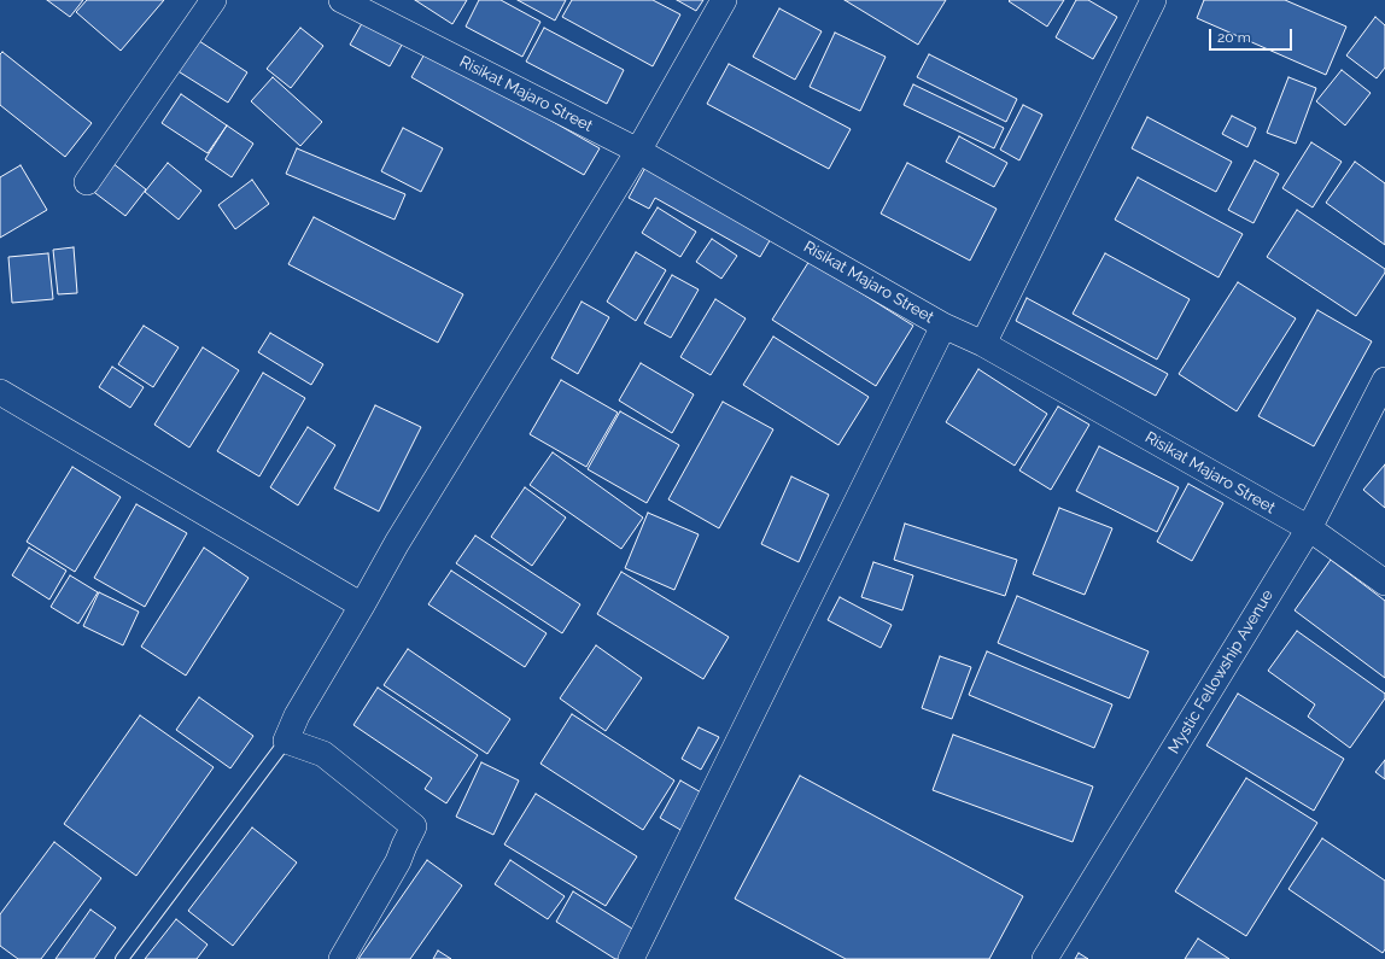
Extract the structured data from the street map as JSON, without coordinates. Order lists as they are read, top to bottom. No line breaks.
{"streets":{"street":["Risikat Majaro Street","Mystic Fellowship Avenue"]},"crossings":[["Risikat Majaro Street","Mystic Fellowship Avenue"]],"scale_bar":"20 m"}
